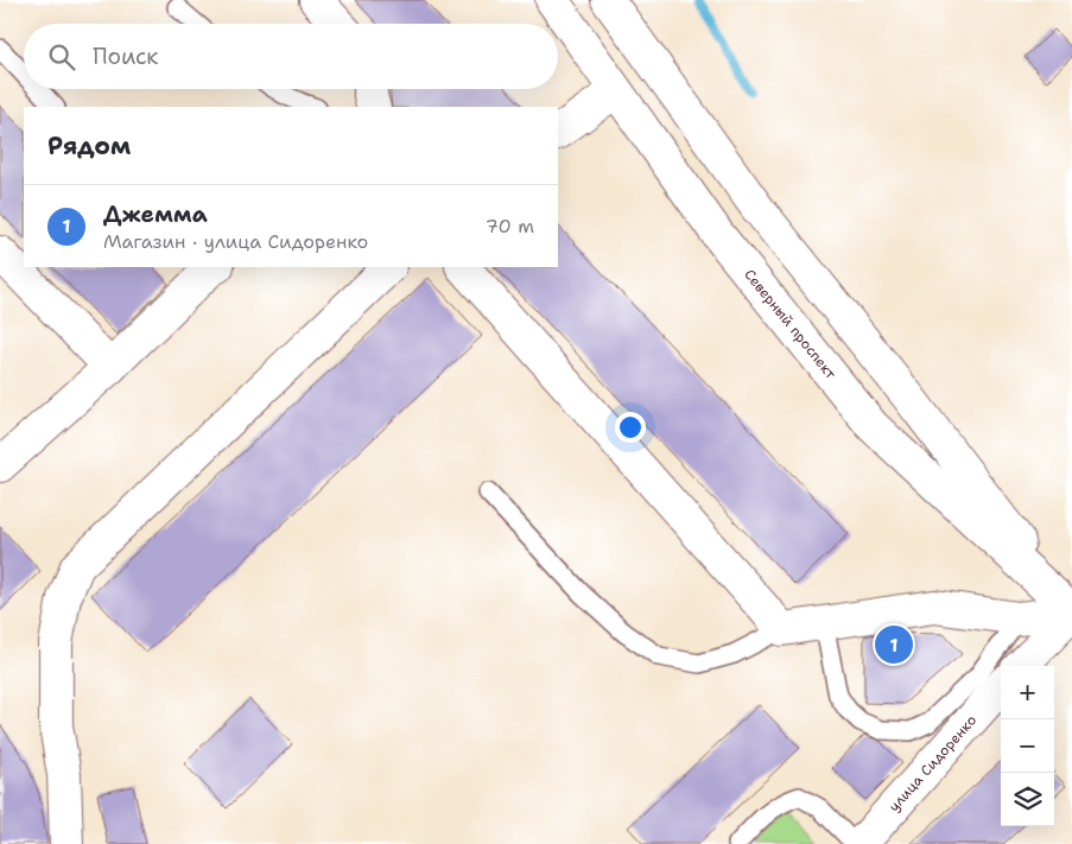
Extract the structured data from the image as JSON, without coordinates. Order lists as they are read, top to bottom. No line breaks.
{"streets":{"street":["Северный проспект","улица Сидоренко"]},"page":{"search":"Поиск","heading":"Рядом","list":[{"mark":"1","name":"Джемма","note":"Магазин · улица Сидоренко","value":"70 m"}],"pins":"1","map_buttons":["+","−"]}}
